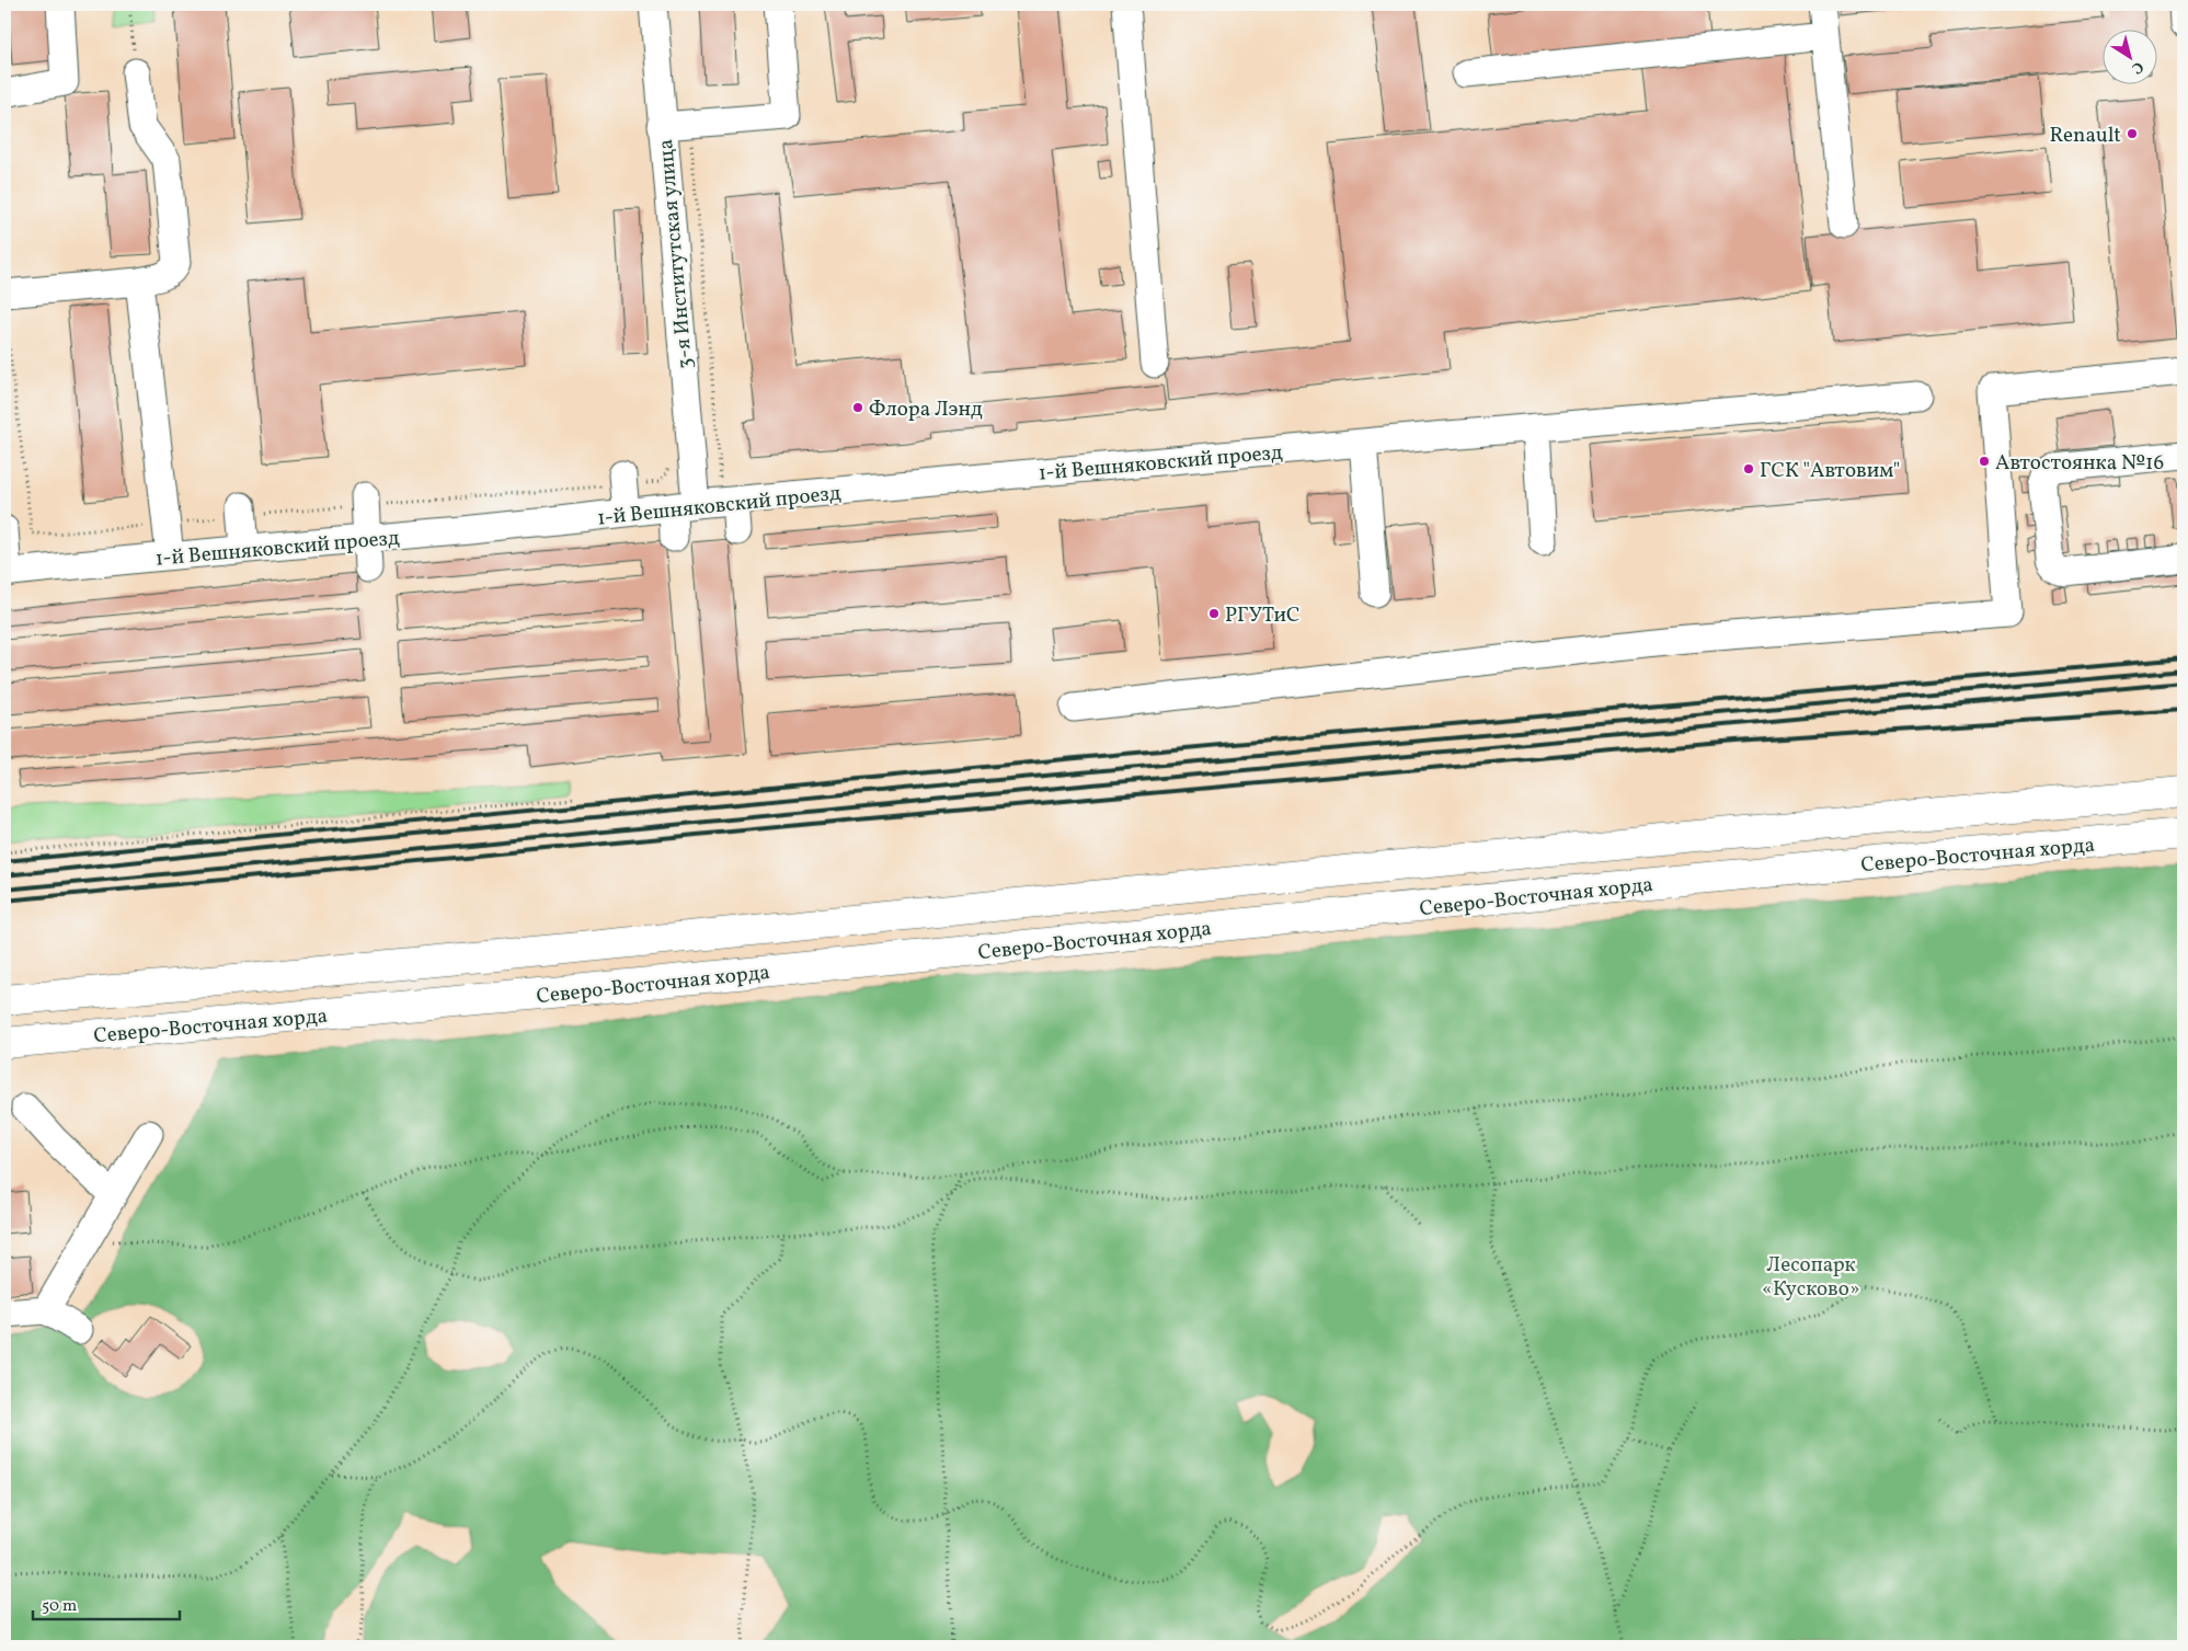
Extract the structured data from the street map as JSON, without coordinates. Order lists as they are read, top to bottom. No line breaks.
{"streets":{"main road":["Северо-Восточная хорда"],"street":["3-я Институтская улица","1-й Вешняковский проезд"]},"crossings":[["3-я Институтская улица","1-й Вешняковский проезд"]],"parks":["Лесопарк «Кусково»"],"places":["Renault","Флора Лэнд","Автостоянка №16","ГСК \"Автовим\"","РГУТиС"],"scale_bar":"50 m","north":"bottom right"}
